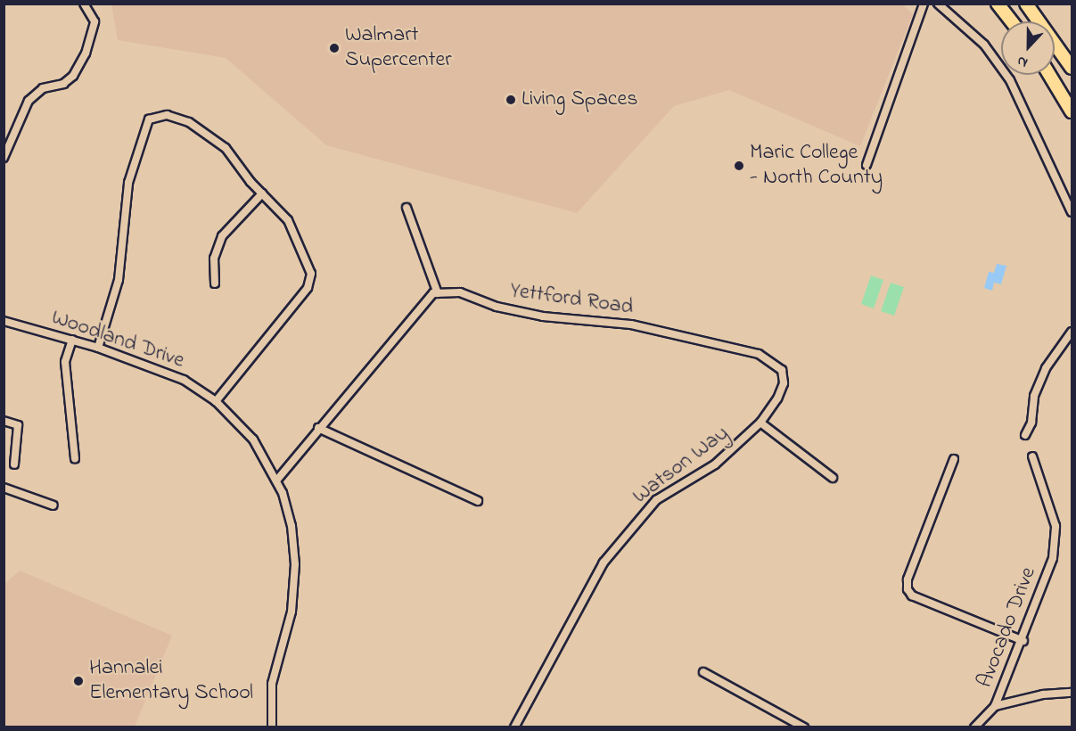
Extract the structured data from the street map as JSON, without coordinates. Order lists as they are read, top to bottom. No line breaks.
{"streets":{"street":["Yettford Road","Woodland Drive","Watson Way","Avocado Drive"]},"crossings":[["Yettford Road","Watson Way"]],"places":["Walmart Supercenter","Living Spaces","Maric College - North County","Hannalei Elementary School"],"north":"bottom"}
